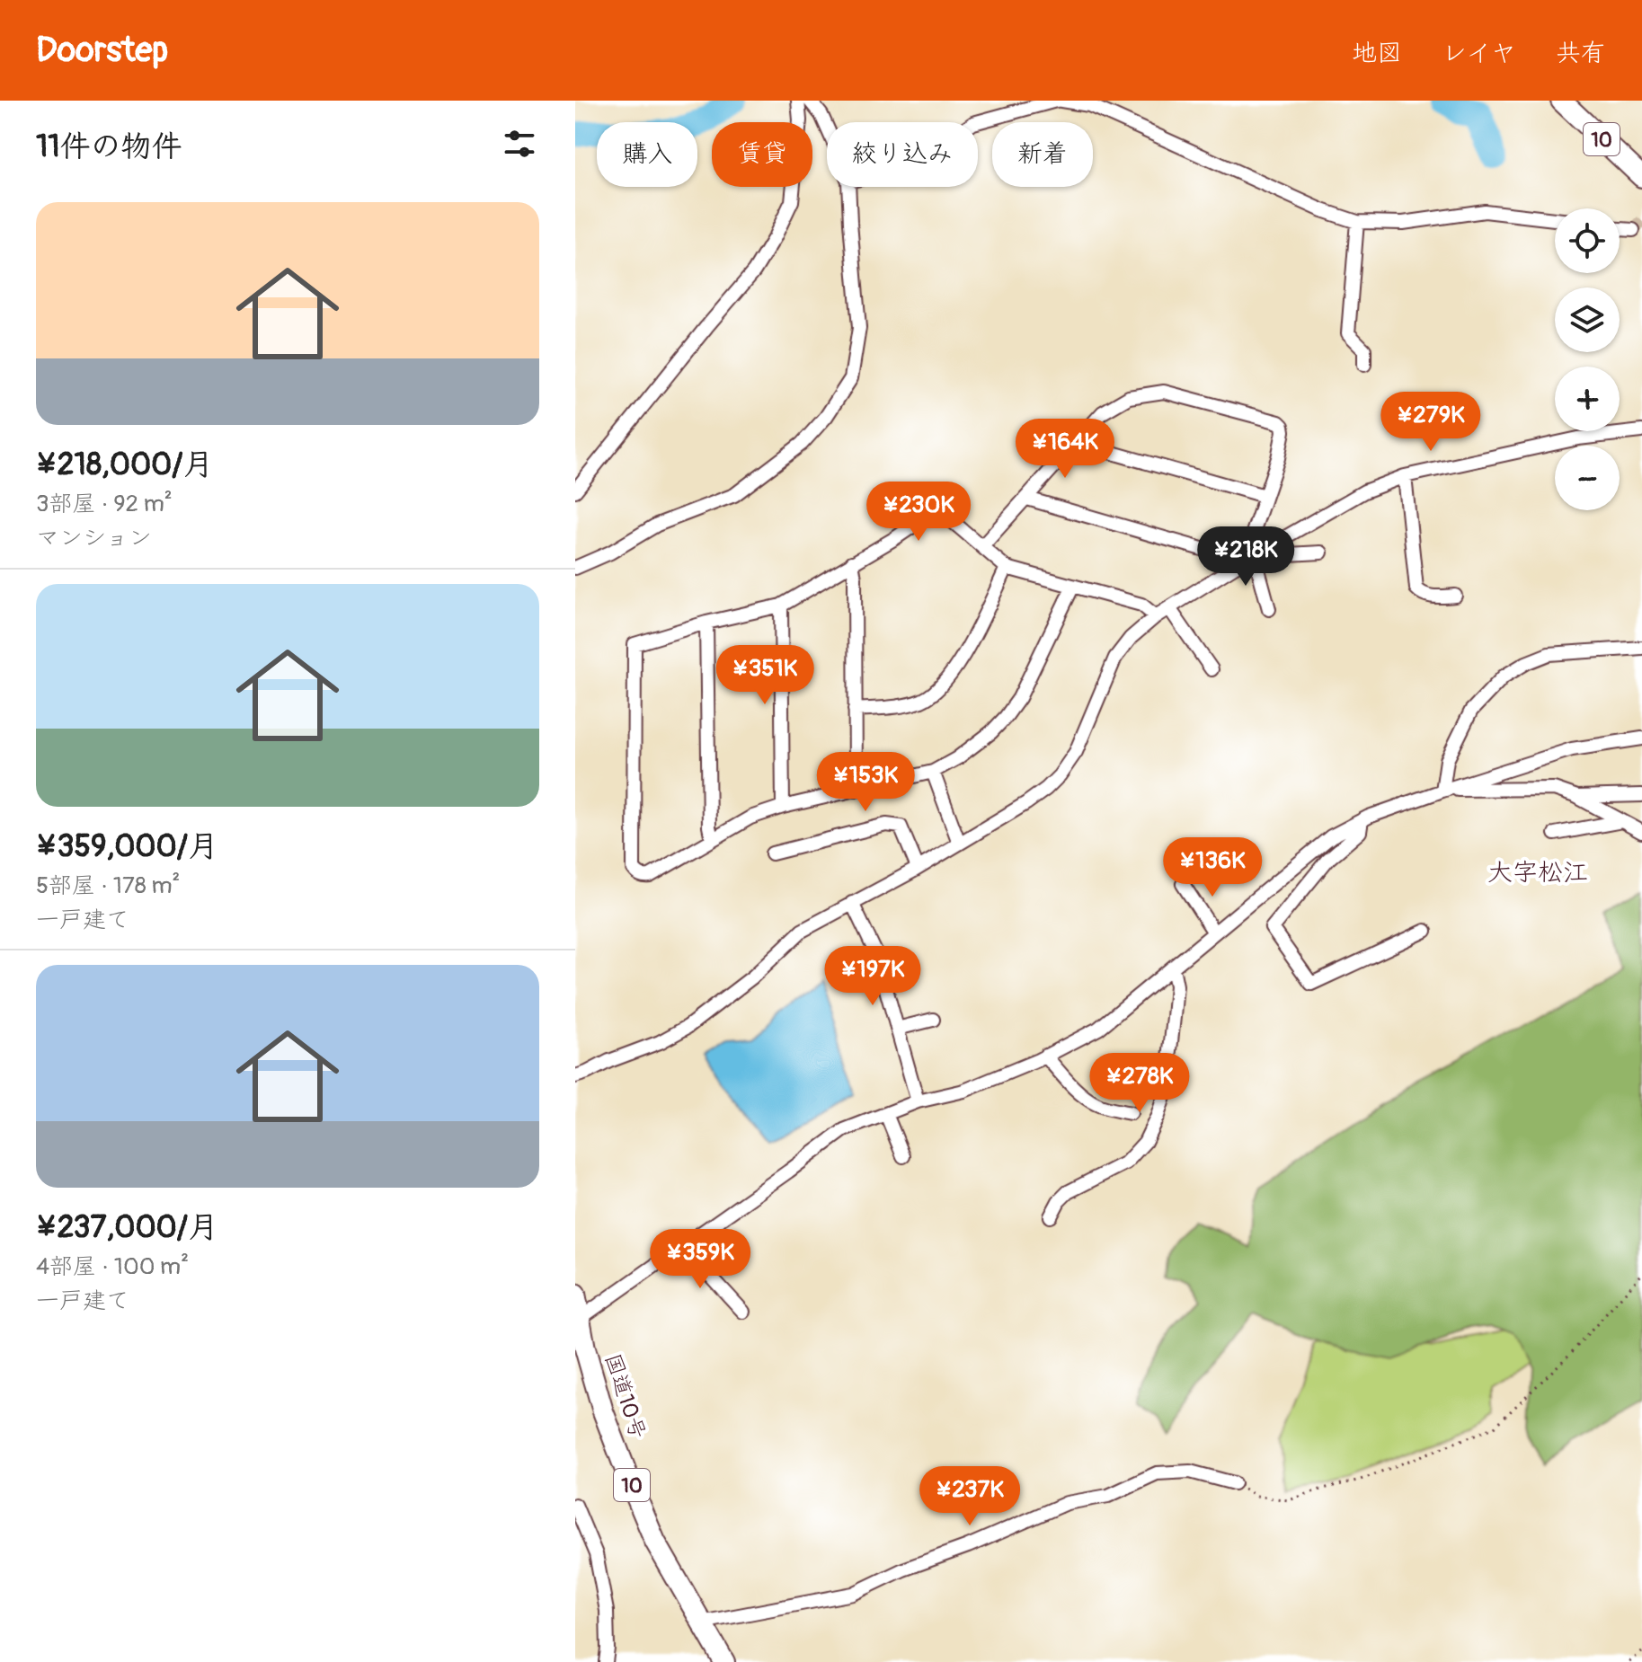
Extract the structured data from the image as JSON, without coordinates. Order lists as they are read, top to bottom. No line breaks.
{"streets":{"highway":["10","国道10号"]},"districts":["大字松江"],"page":{"header":"Doorstep","nav":["地図","レイヤ","共有"],"heading":"11件の物件","chip":["購入","賃貸","絞り込み","新着"],"list":[{"name":"¥218,000/月","note":"3部屋 · 92 m² · マンション"},{"name":"¥359,000/月","note":"5部屋 · 178 m² · 一戸建て"},{"name":"¥237,000/月","note":"4部屋 · 100 m² · 一戸建て"}],"map_buttons":["+","−"],"price":["¥279K","¥164K","¥230K","¥218K","¥351K","¥153K","¥136K","¥197K","¥278K","¥359K","¥237K"]}}
